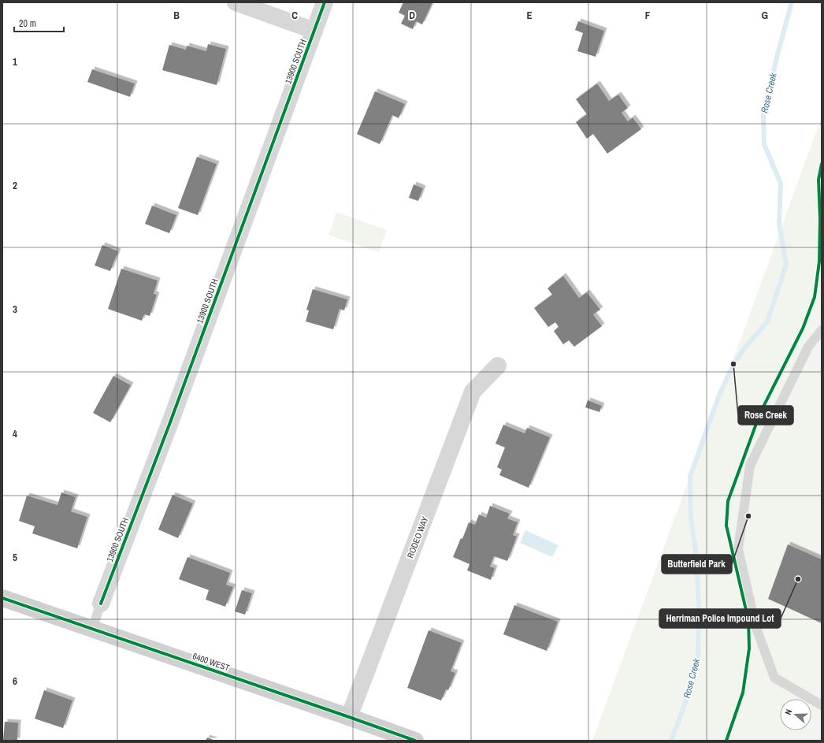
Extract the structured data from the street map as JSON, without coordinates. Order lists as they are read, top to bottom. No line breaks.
{"streets":{"street":["13900 SOUTH","RODEO WAY","6400 WEST"]},"crossings":[["RODEO WAY","6400 WEST"]],"water":["Rose Creek"],"places":["Rose Creek","Butterfield Park","Herriman Police Impound Lot"],"scale_bar":"20 m","north":"left","grid":{"columns":["B","C","D","E","F","G"],"rows":["1","2","3","4","5","6"]}}
